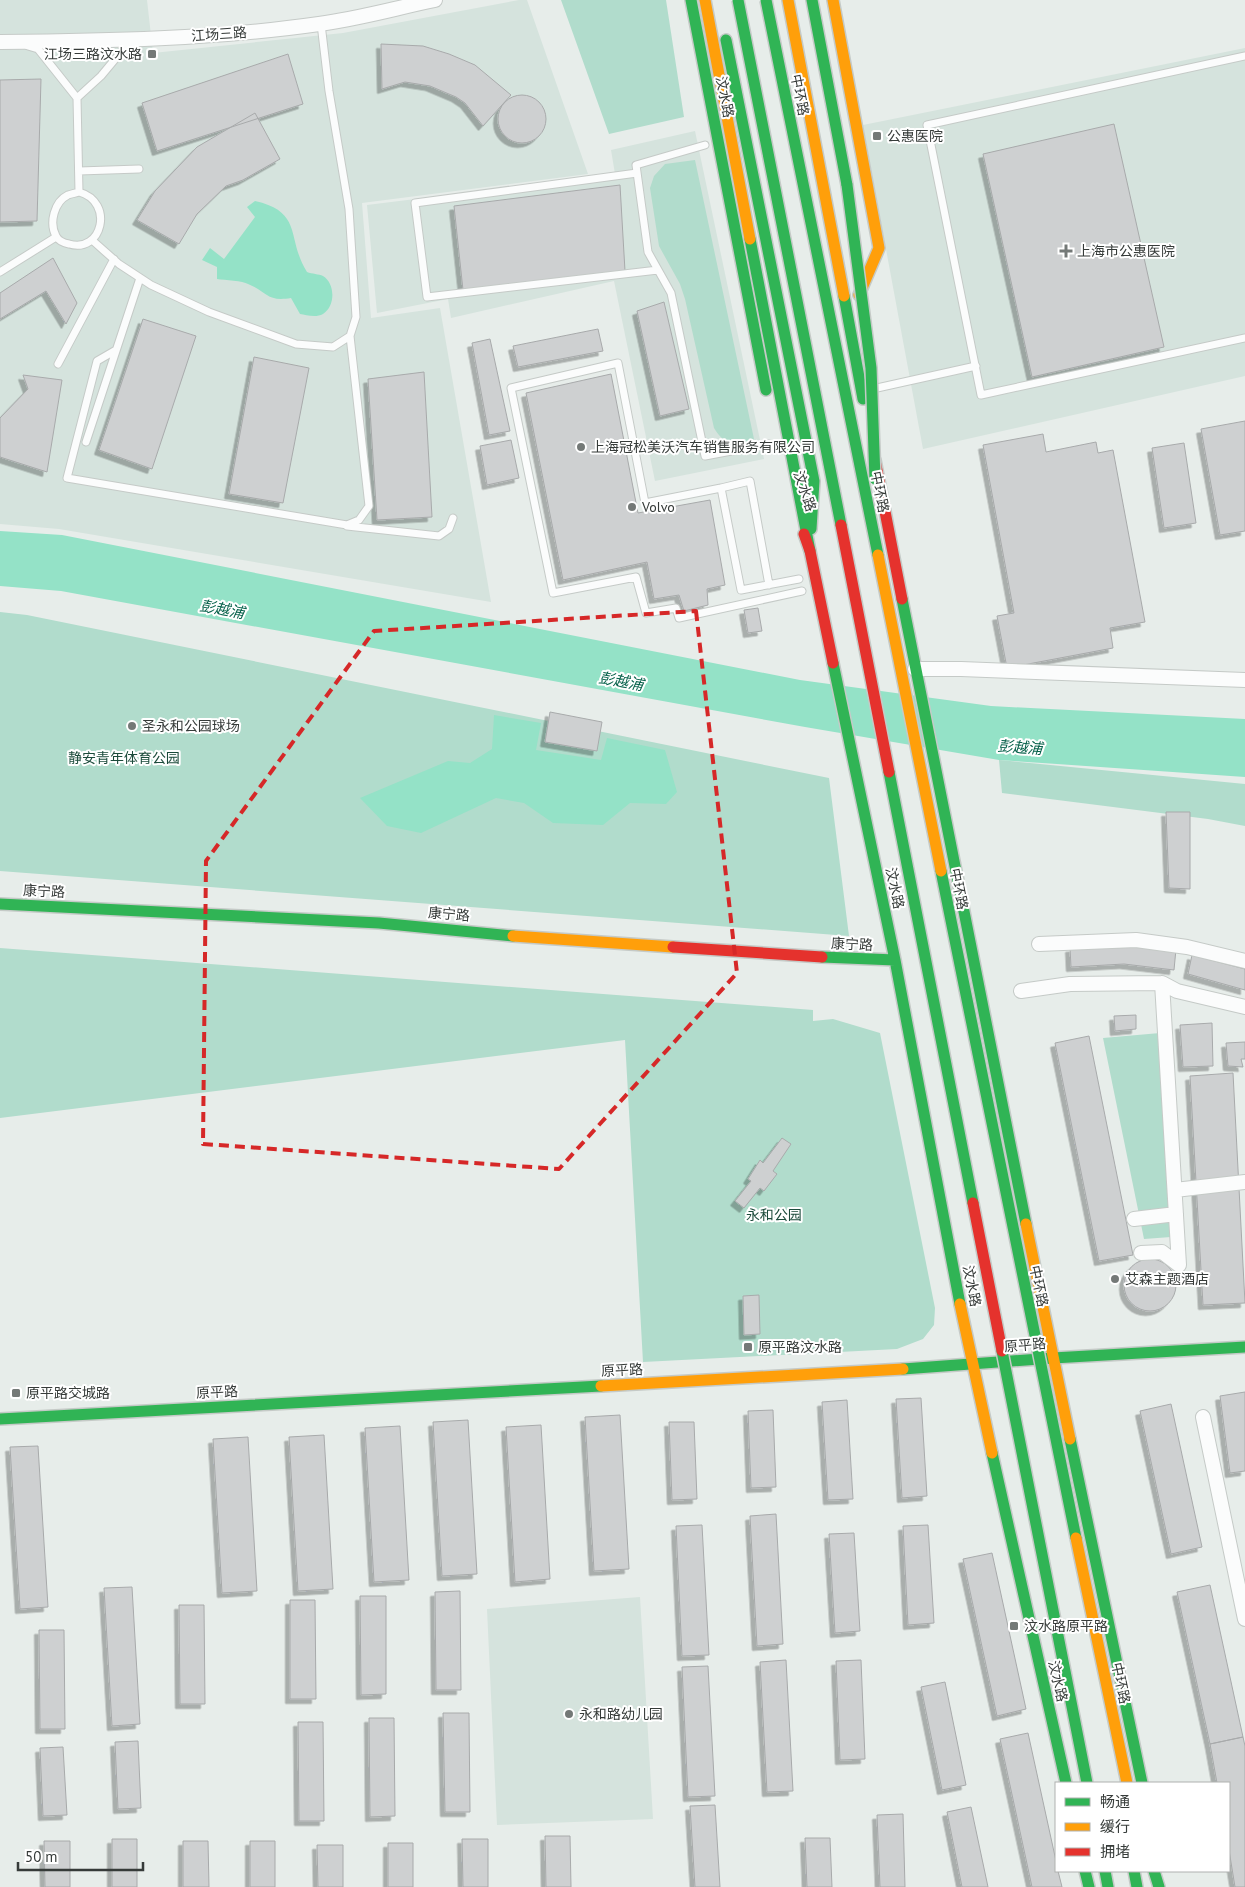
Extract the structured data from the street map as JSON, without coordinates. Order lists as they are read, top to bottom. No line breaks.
{"streets":{"main road":["中环路","汶水路","康宁路","原平路"],"street":["江场三路"]},"crossings":[["汶水路","康宁路"],["汶水路","原平路"]],"water":["彭越浦"],"parks":["静安青年体育公园","永和公园"],"places":{"transit":["江场三路汶水路","公惠医院","原平路汶水路","原平路交城路","汶水路原平路"],"health":["上海市公惠医院"],"other":["上海冠松美沃汽车销售服务有限公司","Volvo","圣永和公园球场","艾森主题酒店","永和路幼儿园"]},"legend":["畅通","缓行","拥堵"],"scale_bar":"50 m"}
